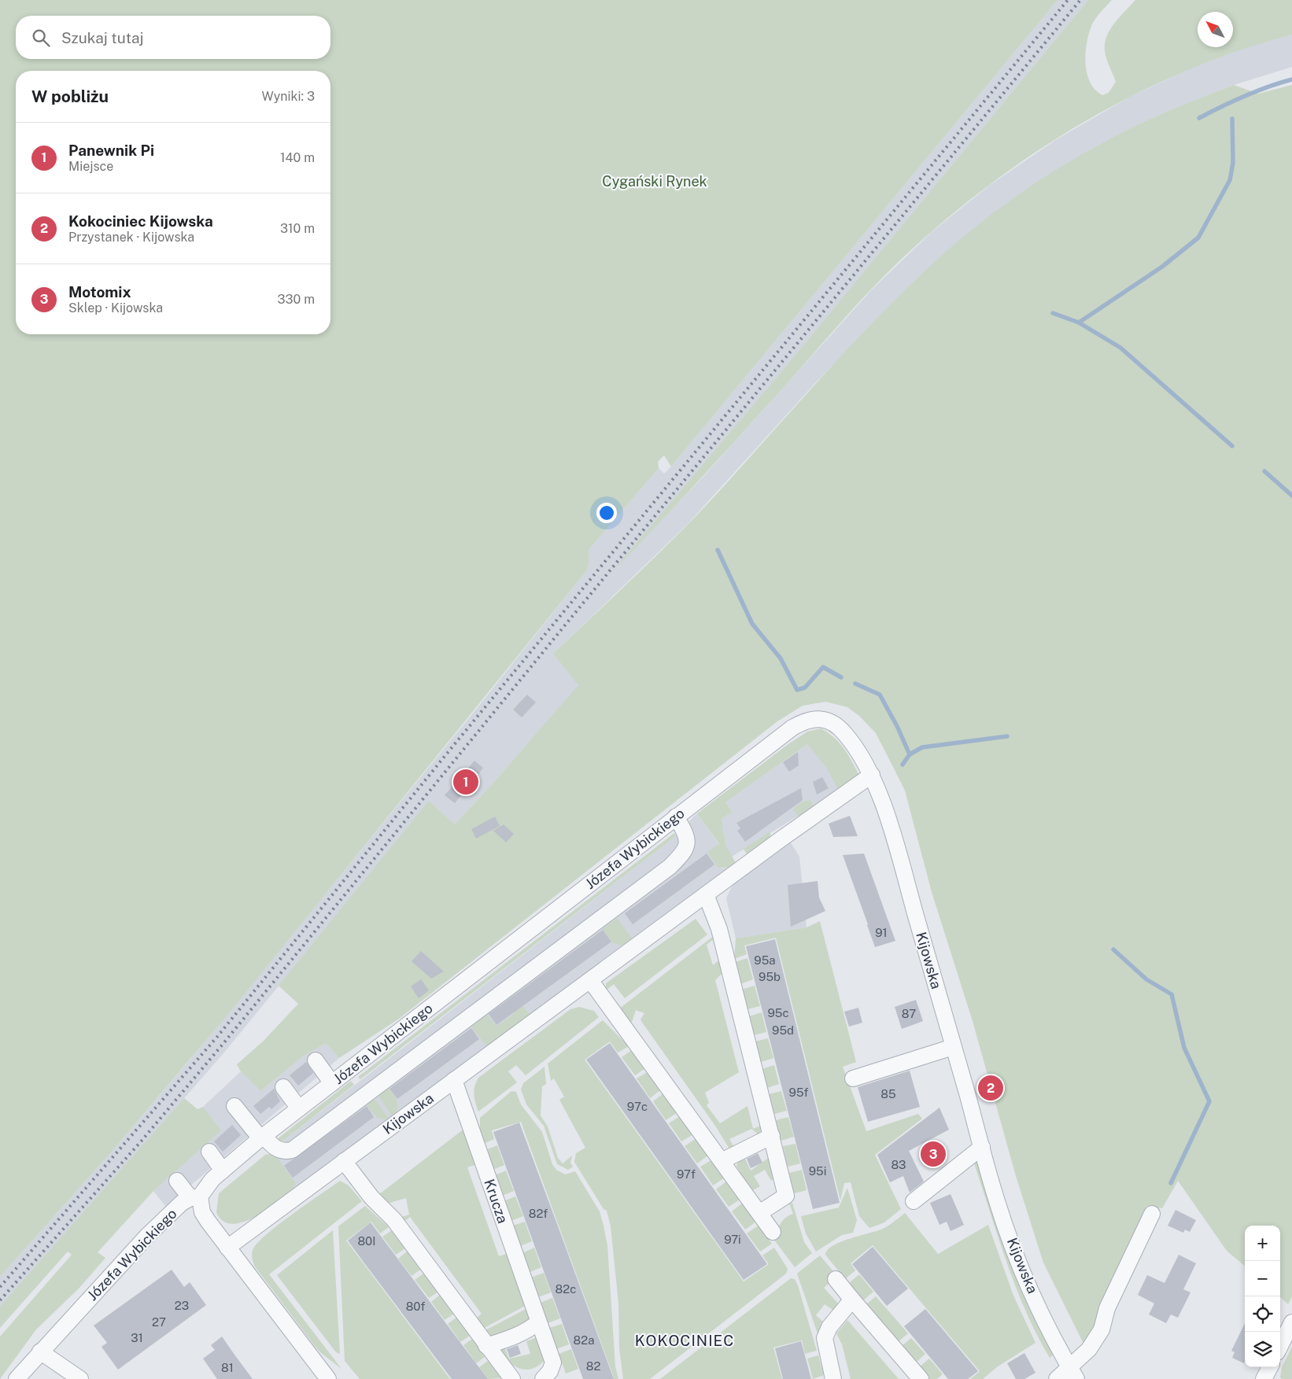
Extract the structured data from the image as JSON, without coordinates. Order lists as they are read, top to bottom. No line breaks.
{"streets":{"street":["Józefa Wybickiego","Kijowska","Krucza"]},"crossings":[["Józefa Wybickiego","Kijowska"],["Kijowska","Krucza"]],"districts":["KOKOCINIEC"],"parks":["Cygański Rynek"],"house_numbers":["91","95a","95b","95c","87","95d","95f","85","97c","83","95i","97f","82f","97i","80I","82c","23","80f","27","31","82a","82","81"],"north":"top left","page":{"search":"Szukaj tutaj","heading":["W pobliżu","Wyniki: 3"],"list":[{"mark":"1","name":"Panewnik Pi","note":"Miejsce","value":"140 m"},{"mark":"2","name":"Kokociniec Kijowska","note":"Przystanek · Kijowska","value":"310 m"},{"mark":"3","name":"Motomix","note":"Sklep · Kijowska","value":"330 m"}],"pins":["1","2","3"],"map_buttons":["+","−"]}}
